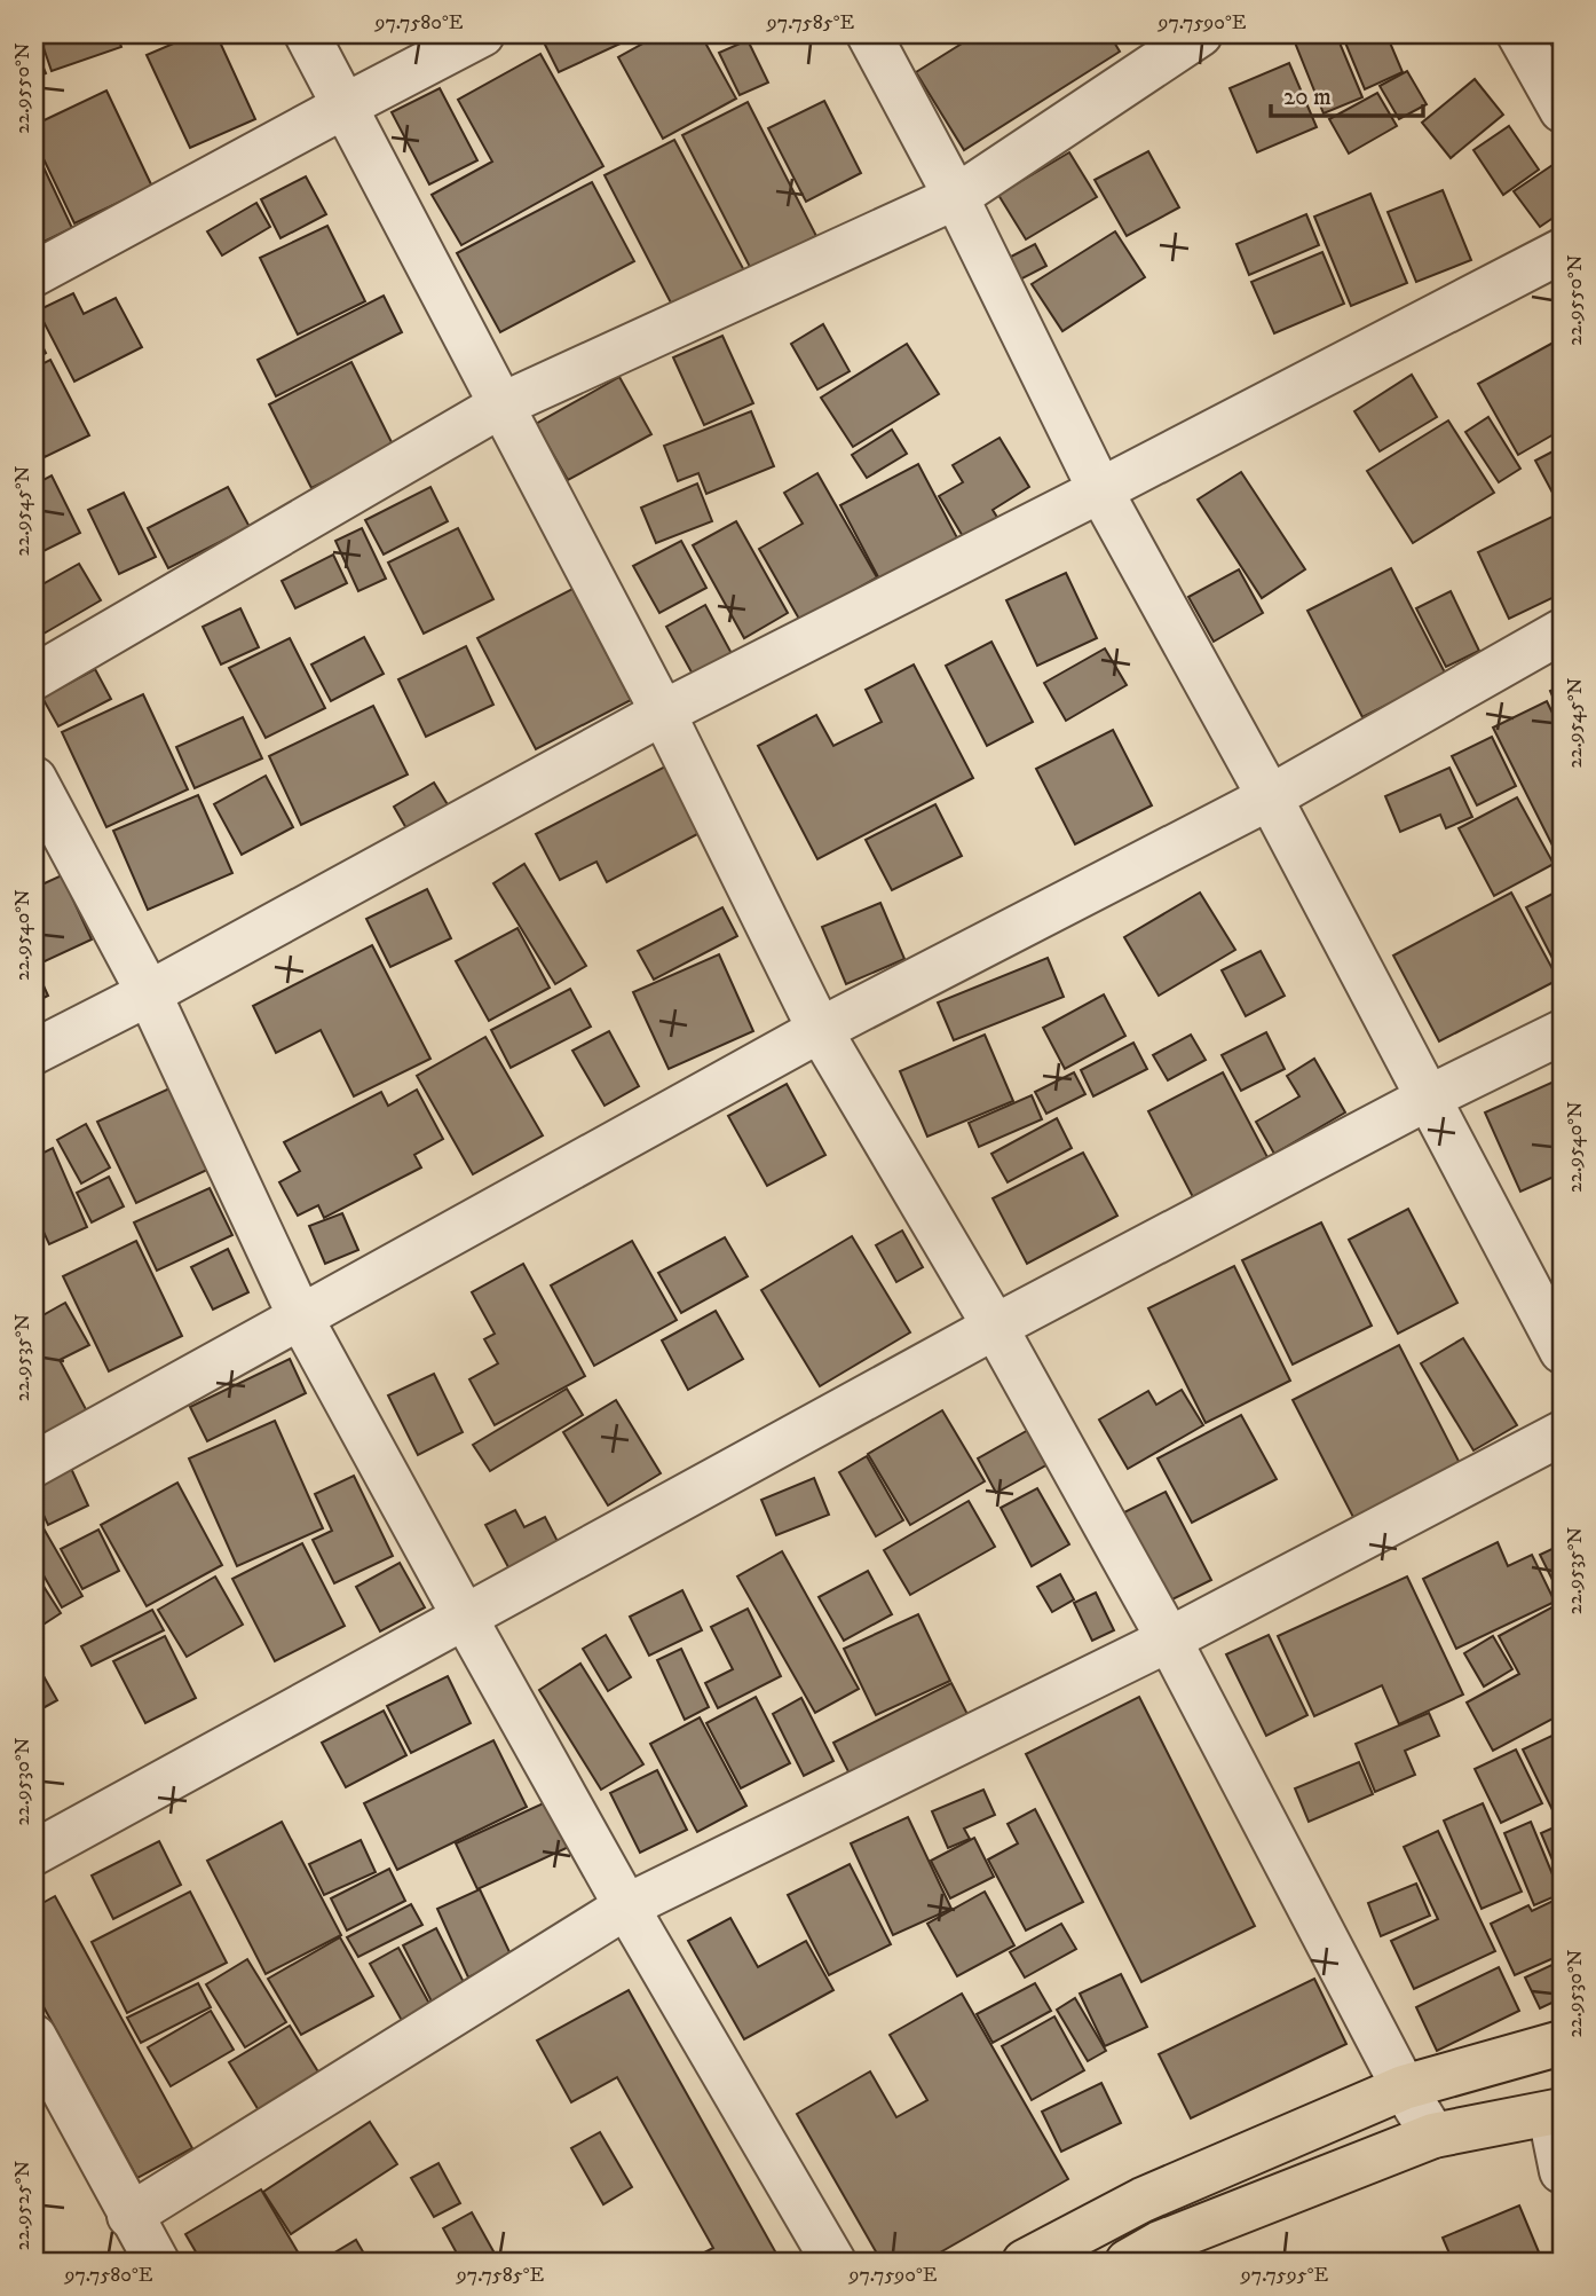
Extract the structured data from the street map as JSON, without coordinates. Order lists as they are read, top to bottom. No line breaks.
{"scale_bar":"20 m","coordinates":["97.7580°E","97.7585°E","97.7590°E","22.9550°N","22.9545°N","22.9540°N","22.9535°N","22.9530°N","22.9525°N","97.7595°E"]}
